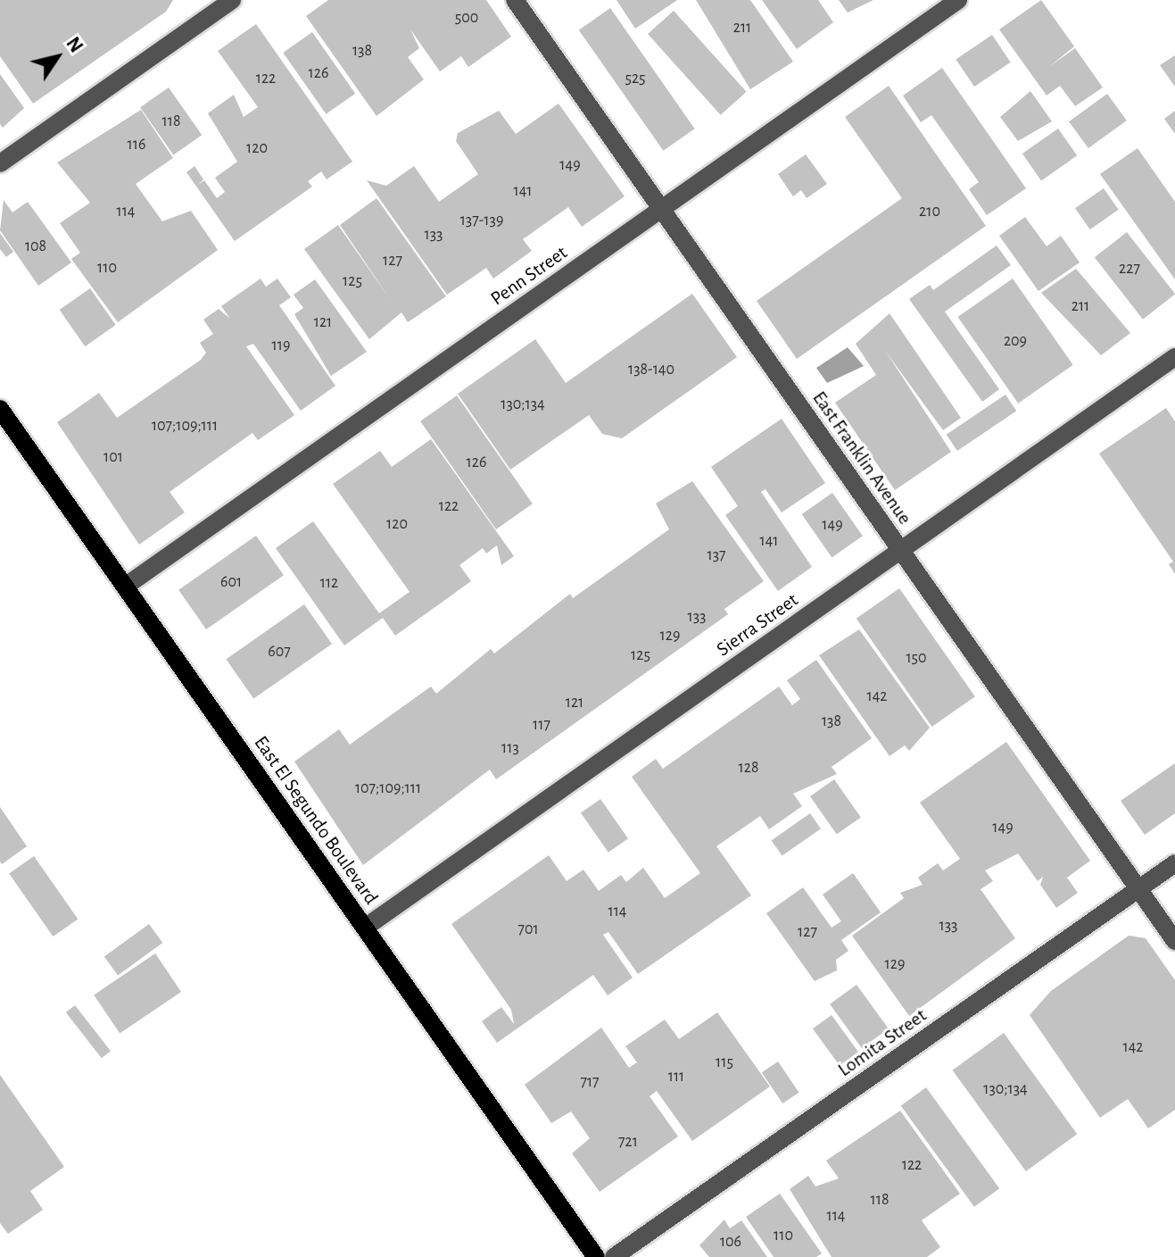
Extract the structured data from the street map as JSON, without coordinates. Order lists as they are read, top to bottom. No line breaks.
{"streets":{"main road":["East El Segundo Boulevard"],"street":["Penn Street","East Franklin Avenue","Sierra Street","Lomita Street"]},"crossings":[["Penn Street","East Franklin Avenue"],["Penn Street","East El Segundo Boulevard"],["East Franklin Avenue","Sierra Street"],["East Franklin Avenue","Lomita Street"],["Sierra Street","East El Segundo Boulevard"]],"house_numbers":["500","211","138","126","122","525","118","116","120","149","141","114","210","137-139","133","108","127","110","227","125","211","121","209","119","138-140","130;134","107;109;111","101","126","122","120","149","141","137","601","112","133","129","607","125","150","142","121","138","117","113","128","107;109;111","149","114","133","701","127","129","142","115","111","717","130;134","721","122","118","114","110","106"],"north":"top right"}
